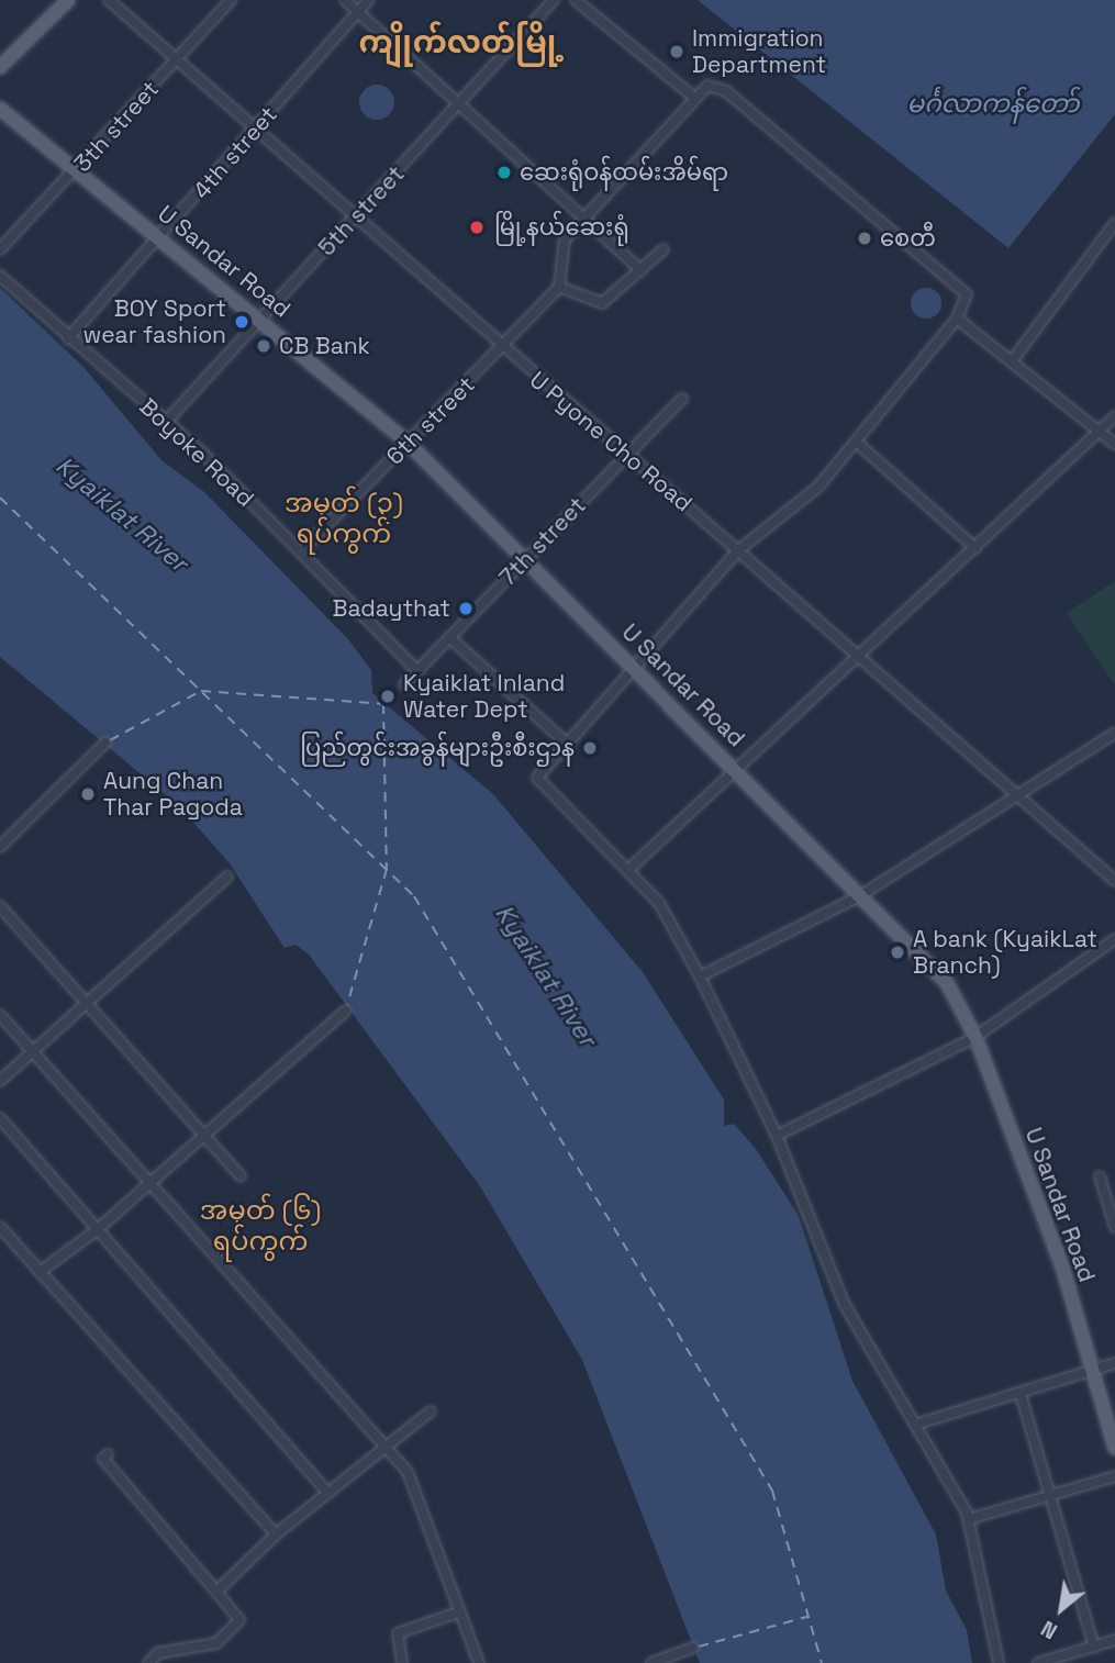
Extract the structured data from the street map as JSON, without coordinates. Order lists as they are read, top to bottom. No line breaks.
{"streets":{"main road":["U Sandar Road"],"street":["3th street","4th street","5th street","6th street","U Pyone Cho Road","Boyoke Road","7th street"]},"crossings":[["3th street","U Sandar Road"],["3th street","U Pyone Cho Road"],["4th street","U Sandar Road"],["4th street","U Pyone Cho Road"],["4th street","Boyoke Road"],["5th street","U Sandar Road"],["5th street","U Pyone Cho Road"],["5th street","Boyoke Road"],["U Sandar Road","6th street"],["U Sandar Road","7th street"],["6th street","U Pyone Cho Road"],["6th street","Boyoke Road"],["U Pyone Cho Road","7th street"],["Boyoke Road","7th street"]],"districts":["ကျိုက်လတ်မြို့","အမှတ် (၃) ရပ်ကွက်","အမှတ် (၆) ရပ်ကွက်"],"water":["မင်္ဂလာကန်တော်","Kyaiklat River"],"places":["Immigration Department","ဆေးရုံဝန်ထမ်းအိမ်ရာ","မြို့နယ်ဆေးရုံ","စေတီ","BOY Sport wear fashion","CB Bank","Badaythat","Kyaiklat Inland Water Dept","ပြည်တွင်းအခွန်များဦးစီးဌာန","Aung Chan Thar Pagoda","A bank (KyaikLat Branch)"],"north":"bottom left"}
